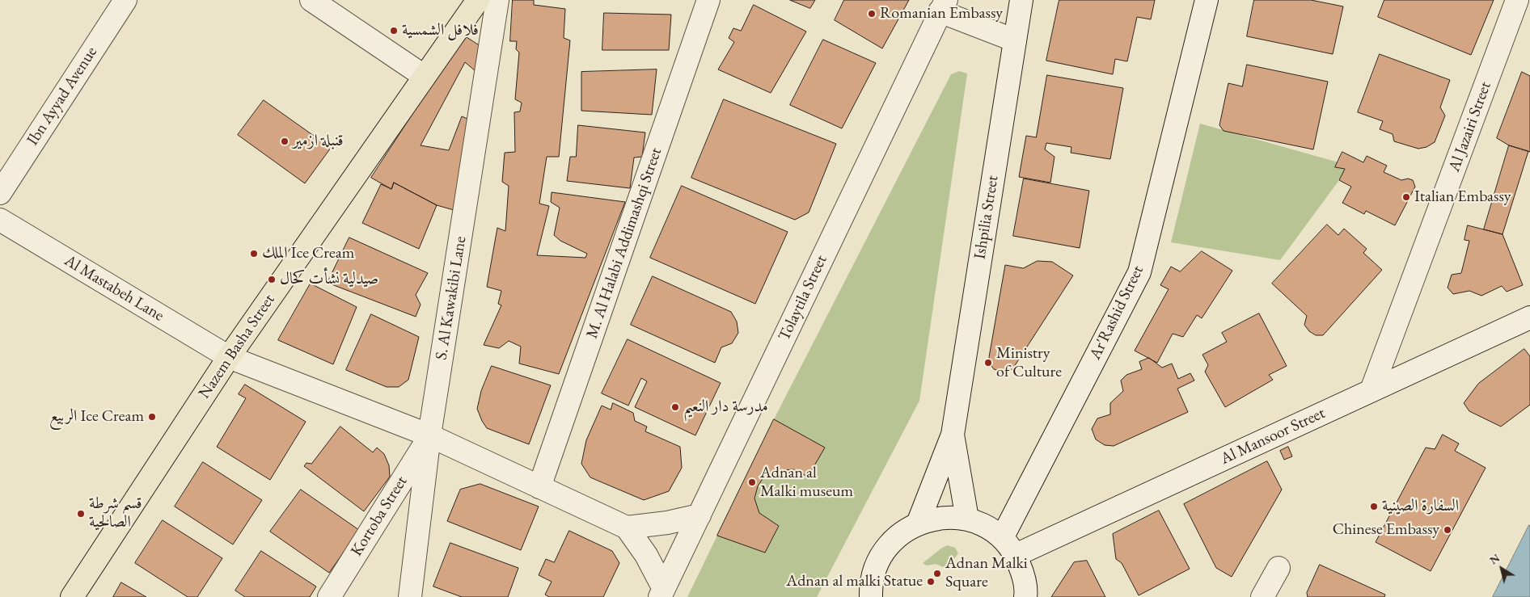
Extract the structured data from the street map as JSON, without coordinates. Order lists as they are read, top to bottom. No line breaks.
{"streets":{"main road":["Nazem Basha Street"],"street":["Ibn Ayyad Avenue","Al Jazairi Street","Ishpilia Street","M. Al Halabi Addimashqi Street","Al Mastabeh Lane","S. Al Kawakibi Lane","Tolaytila Street","Ar'Rashid Street","Al Mansoor Street","Kortoba Street"]},"crossings":[["Al Jazairi Street","Al Mansoor Street"],["M. Al Halabi Addimashqi Street","Al Mastabeh Lane"],["Al Mastabeh Lane","S. Al Kawakibi Lane"],["Al Mastabeh Lane","Nazem Basha Street"],["Al Mastabeh Lane","Kortoba Street"],["S. Al Kawakibi Lane","Kortoba Street"]],"places":["Romanian Embassy","فلافل الشمسية","قنبلة ازمير","Italian Embassy","الملك Ice Cream","صيدلية نشأت كحال","Ministry of Culture","مدرسة دار النعيم","الربيع Ice Cream","Adnan al Malki museum","السفارة الصينية","قسم شرطة الصالحية","Chinese Embassy","Adnan Malki Square","Adnan al malki Statue"],"north":"top left"}
